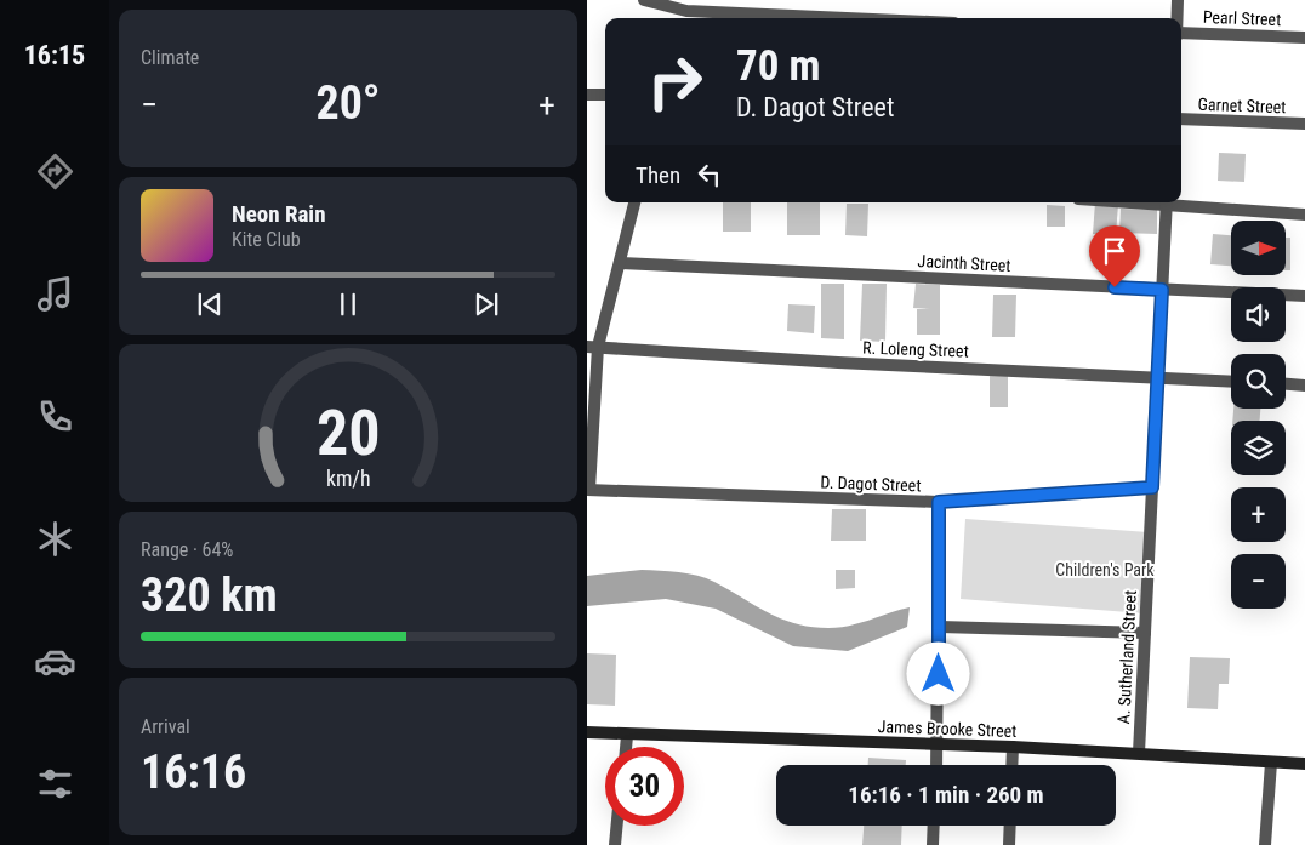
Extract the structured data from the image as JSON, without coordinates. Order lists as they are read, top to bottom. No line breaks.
{"streets":{"street":["Pearl Street","Garnet Street","Jacinth Street","R. Loleng Street","D. Dagot Street","A. Sutherland Street","James Brooke Street"]},"crossings":[["Jacinth Street","A. Sutherland Street"],["R. Loleng Street","A. Sutherland Street"],["D. Dagot Street","A. Sutherland Street"],["A. Sutherland Street","James Brooke Street"]],"parks":["Children's Park"],"north":"right","page":{"tabs":"16:15","tile":["Climate",["Range · 64%","320 km"],["Arrival","16:16"]],"turn":["70 m","D. Dagot Street"],"heat":["−","20°","+"],"then":"Then","song":["Neon Rain","Kite Club"],"map_buttons":["+","−"],"limit":"30","trip":"16:16 · 1 min · 260 m","gauge":["20","km/h"]}}
